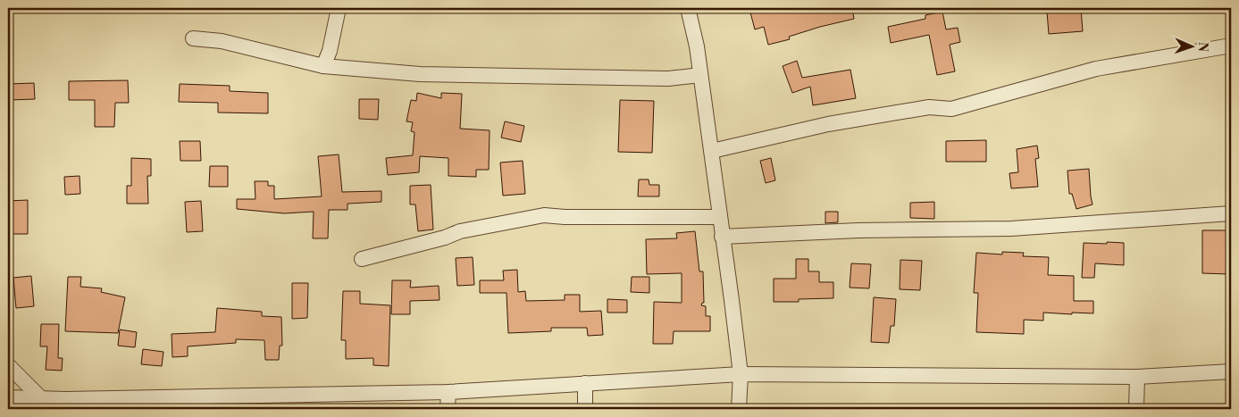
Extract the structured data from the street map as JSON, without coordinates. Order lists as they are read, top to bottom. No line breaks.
{"north":"right"}
